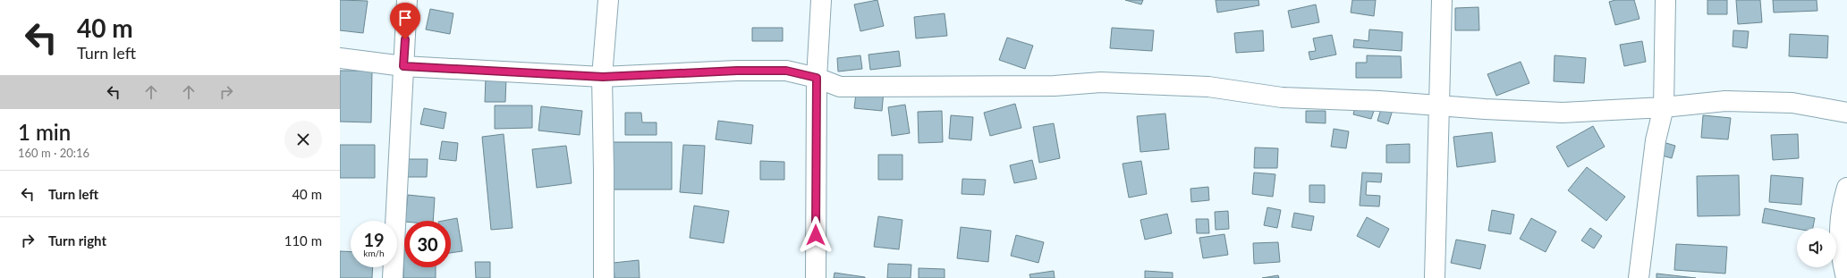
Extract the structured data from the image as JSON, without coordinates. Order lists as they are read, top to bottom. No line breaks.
{"page":{"turn":["40 m","Turn left"],"heading":["1 min","160 m · 20:16"],"list":[{"name":"Turn left","value":"40 m"},{"name":"Turn right","value":"110 m"}],"speed":"19 km/h","limit":"30"}}
